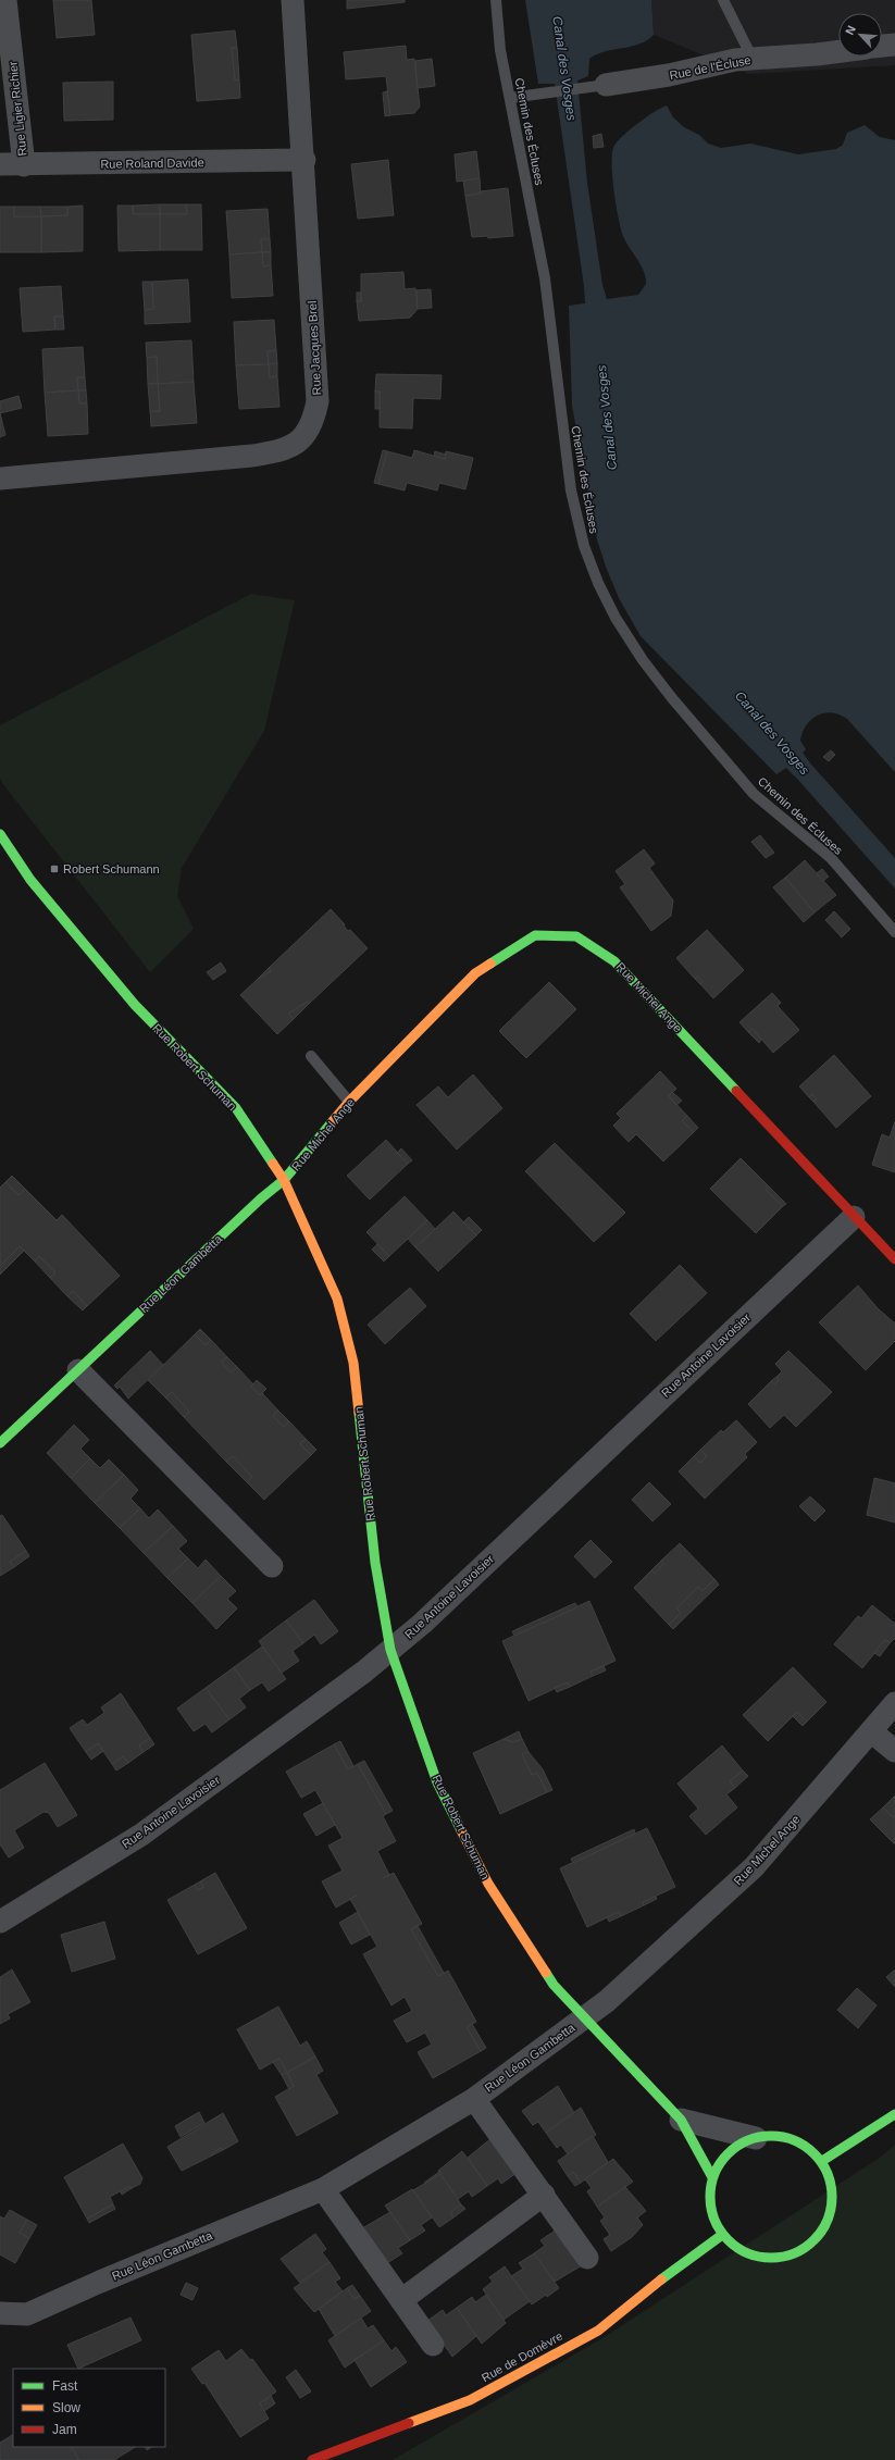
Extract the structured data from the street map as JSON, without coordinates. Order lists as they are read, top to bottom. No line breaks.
{"streets":{"street":["Rue de l'Écluse","Rue Ligier Richier","Rue Roland Davide","Rue Jacques Brel","Rue Michel Ange","Rue Robert Schuman","Rue Léon Gambetta","Rue Antoine Lavoisier","Rue de Domèvre"],"lane":["Chemin des Écluses"]},"crossings":[["Rue Ligier Richier","Rue Roland Davide"],["Rue Roland Davide","Rue Jacques Brel"],["Rue Michel Ange","Rue Robert Schuman"],["Rue Michel Ange","Rue Léon Gambetta"],["Rue Michel Ange","Rue Antoine Lavoisier"],["Rue Robert Schuman","Rue Léon Gambetta"],["Rue Robert Schuman","Rue Antoine Lavoisier"],["Rue Robert Schuman","Rue de Domèvre"]],"water":["Canal des Vosges"],"places":{"transit":["Robert Schumann"]},"legend":["Fast","Slow","Jam"],"north":"top left"}
